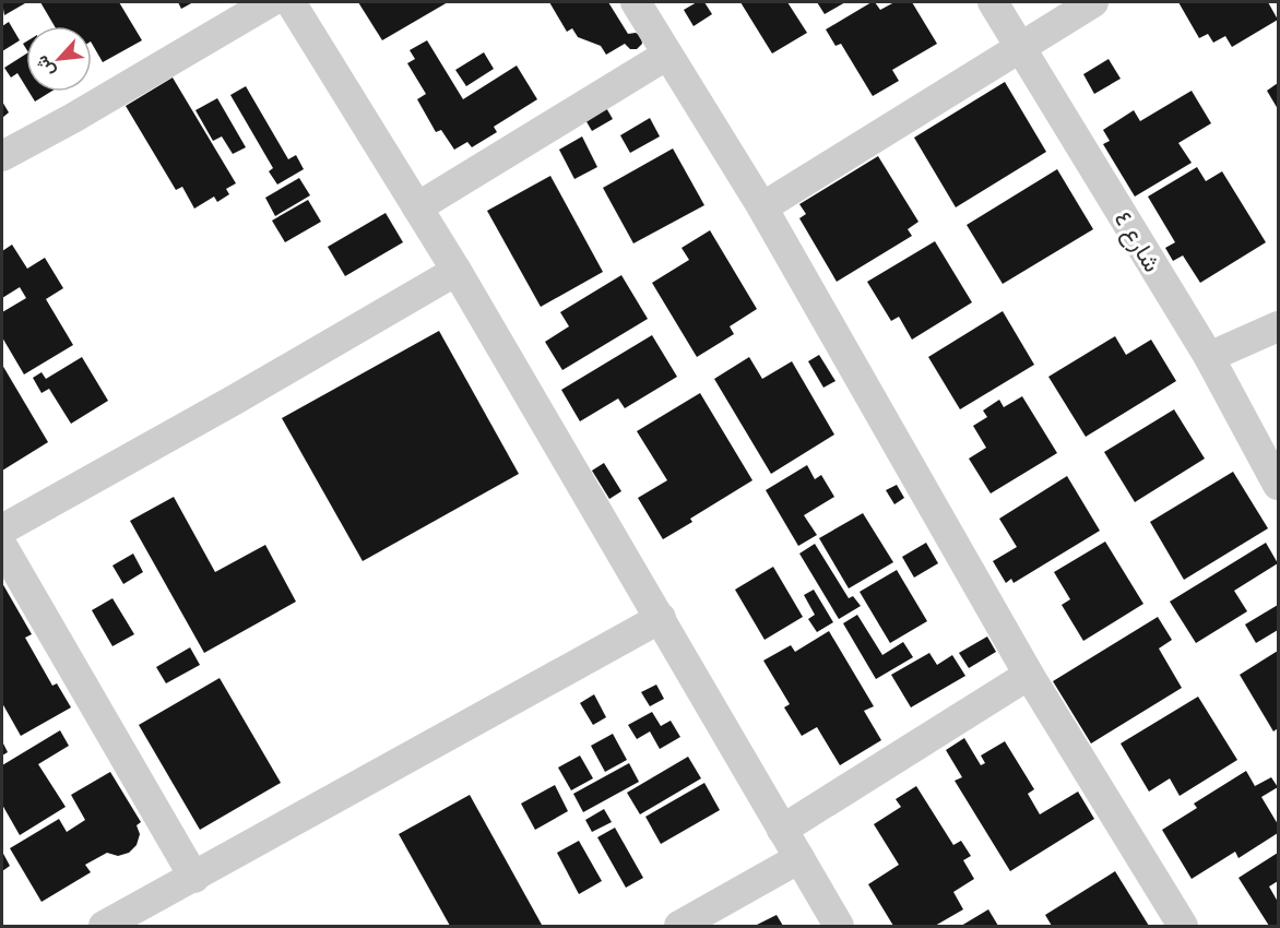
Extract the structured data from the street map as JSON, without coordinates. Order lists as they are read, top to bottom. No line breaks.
{"streets":{"street":["شارع ٤"]},"north":"bottom left"}
